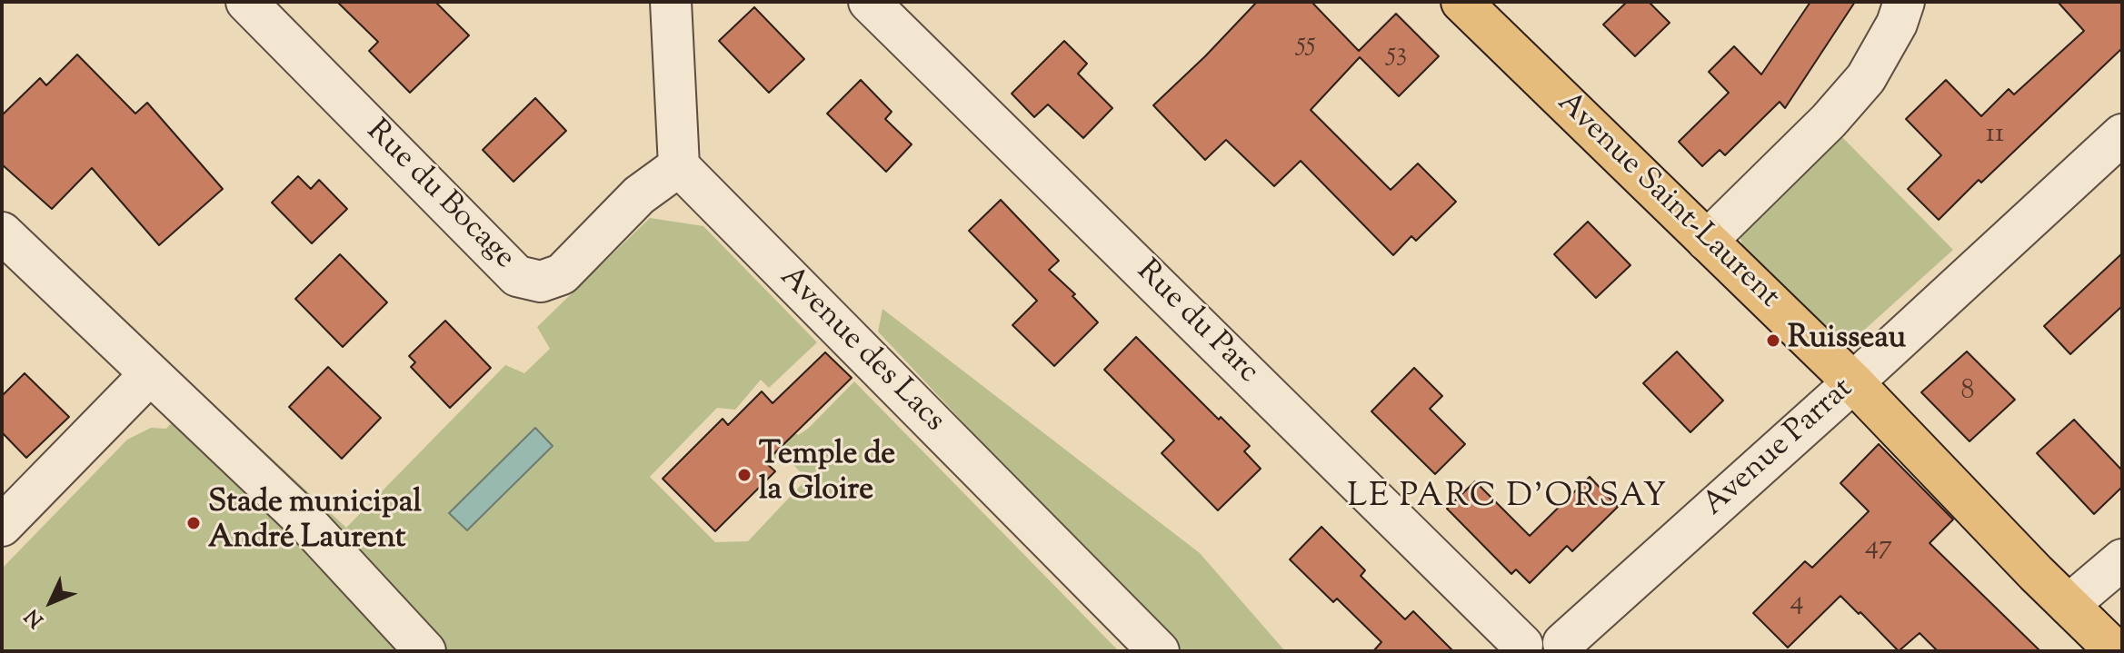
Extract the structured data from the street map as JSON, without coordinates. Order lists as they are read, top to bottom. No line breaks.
{"streets":{"main road":["Avenue Saint-Laurent"],"street":["Rue du Bocage","Rue du Parc","Avenue des Lacs","Avenue Parrat"]},"crossings":[["Rue du Bocage","Avenue des Lacs"],["Avenue Saint-Laurent","Avenue Parrat"]],"districts":["LE PARC D'ORSAY"],"places":["Ruisseau","Temple de la Gloire","Stade municipal André Laurent"],"house_numbers":["55","53","11","8","47","4"],"north":"bottom left"}
